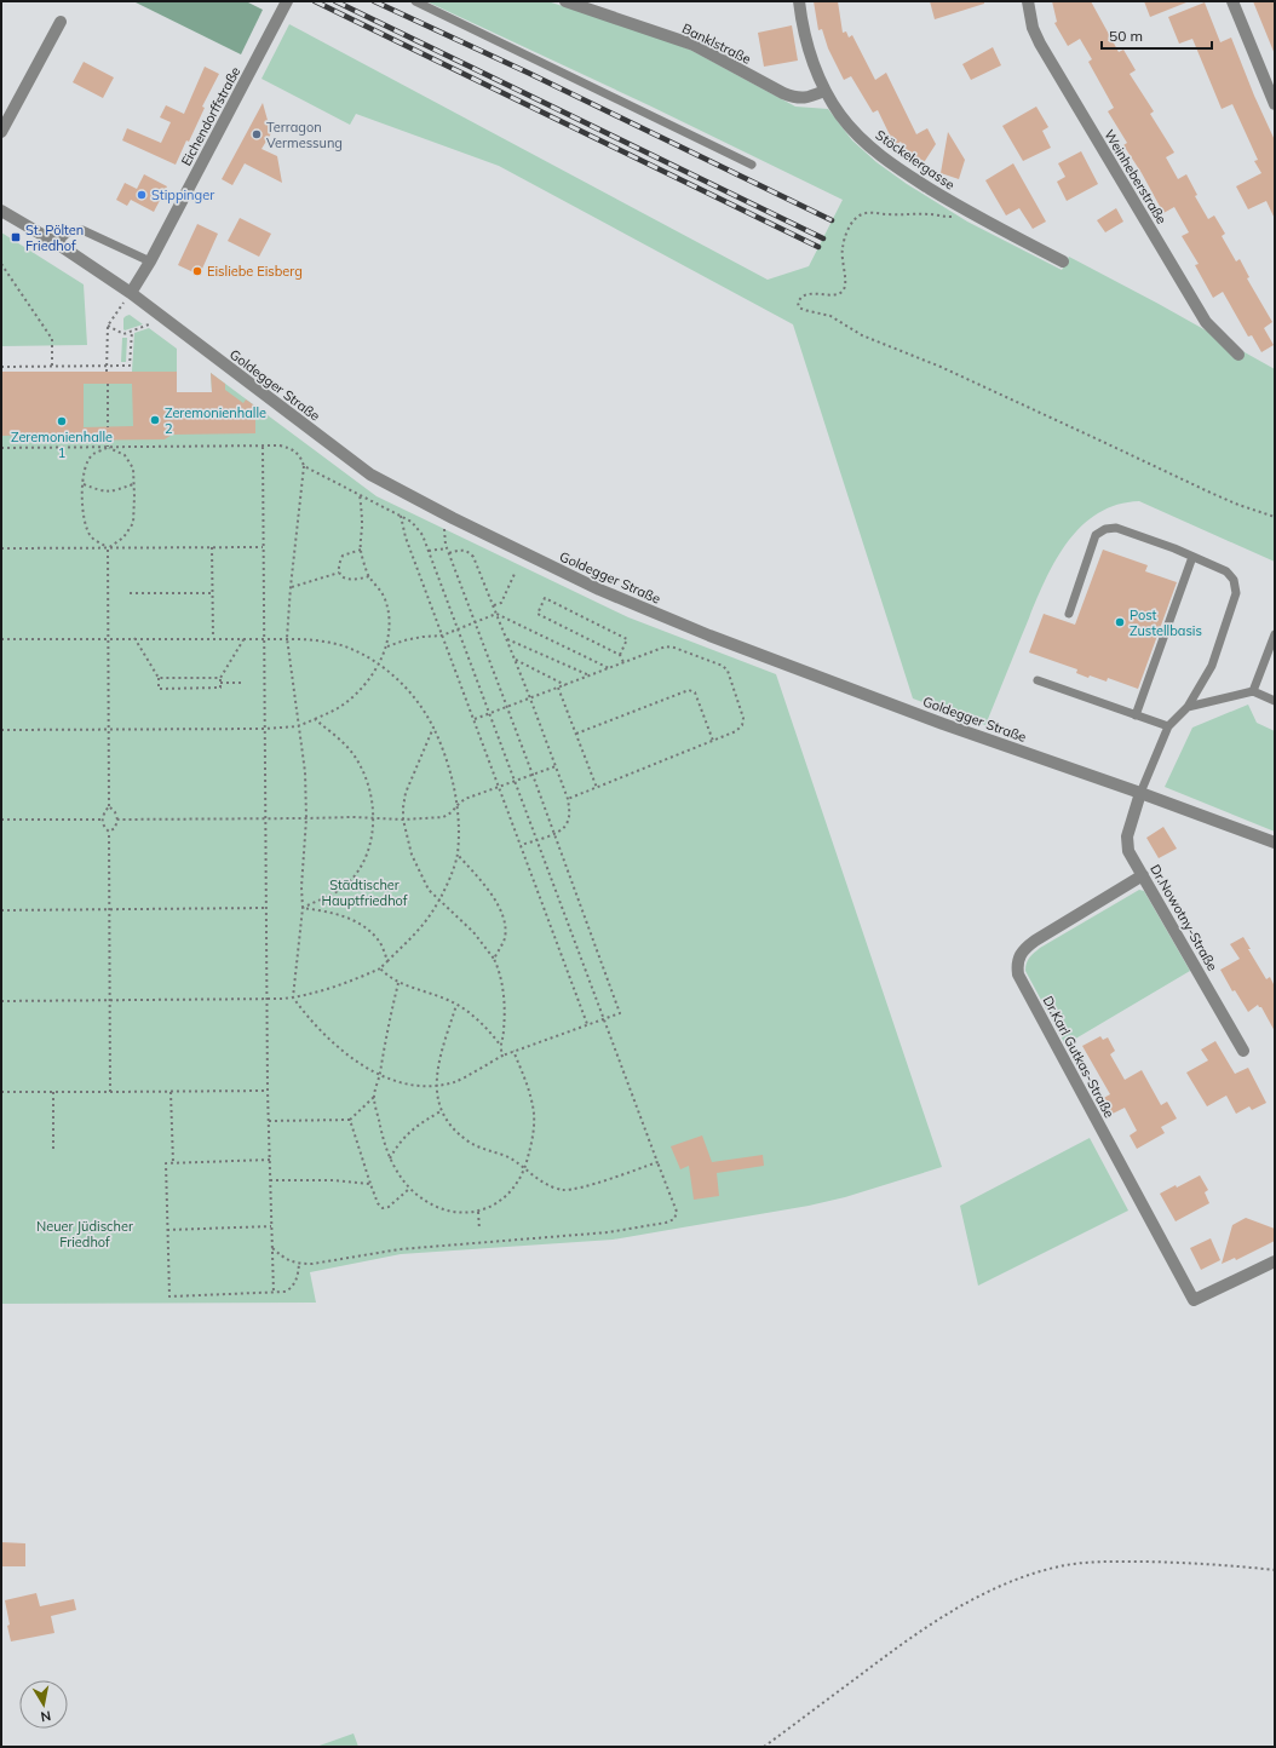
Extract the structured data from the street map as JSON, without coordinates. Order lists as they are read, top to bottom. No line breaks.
{"streets":{"street":["Banklstraße","Eichendorffstraße","Stöckelergasse","Weinheberstraße","Goldegger Straße","Dr.Nowotny-Straße","Dr.Karl Gutkas-Straße"]},"crossings":[["Banklstraße","Stöckelergasse"],["Eichendorffstraße","Goldegger Straße"],["Goldegger Straße","Dr.Nowotny-Straße"],["Dr.Nowotny-Straße","Dr.Karl Gutkas-Straße"]],"parks":["Städtischer Hauptfriedhof","Neuer Jüdischer Friedhof"],"places":{"other":["Terragon Vermessung","Stippinger","Eisliebe Eisberg","Zeremonienhalle 2","Zeremonienhalle 1","Post Zustellbasis"],"transit":["St. Pölten Friedhof"]},"scale_bar":"50 m","north":"bottom"}
